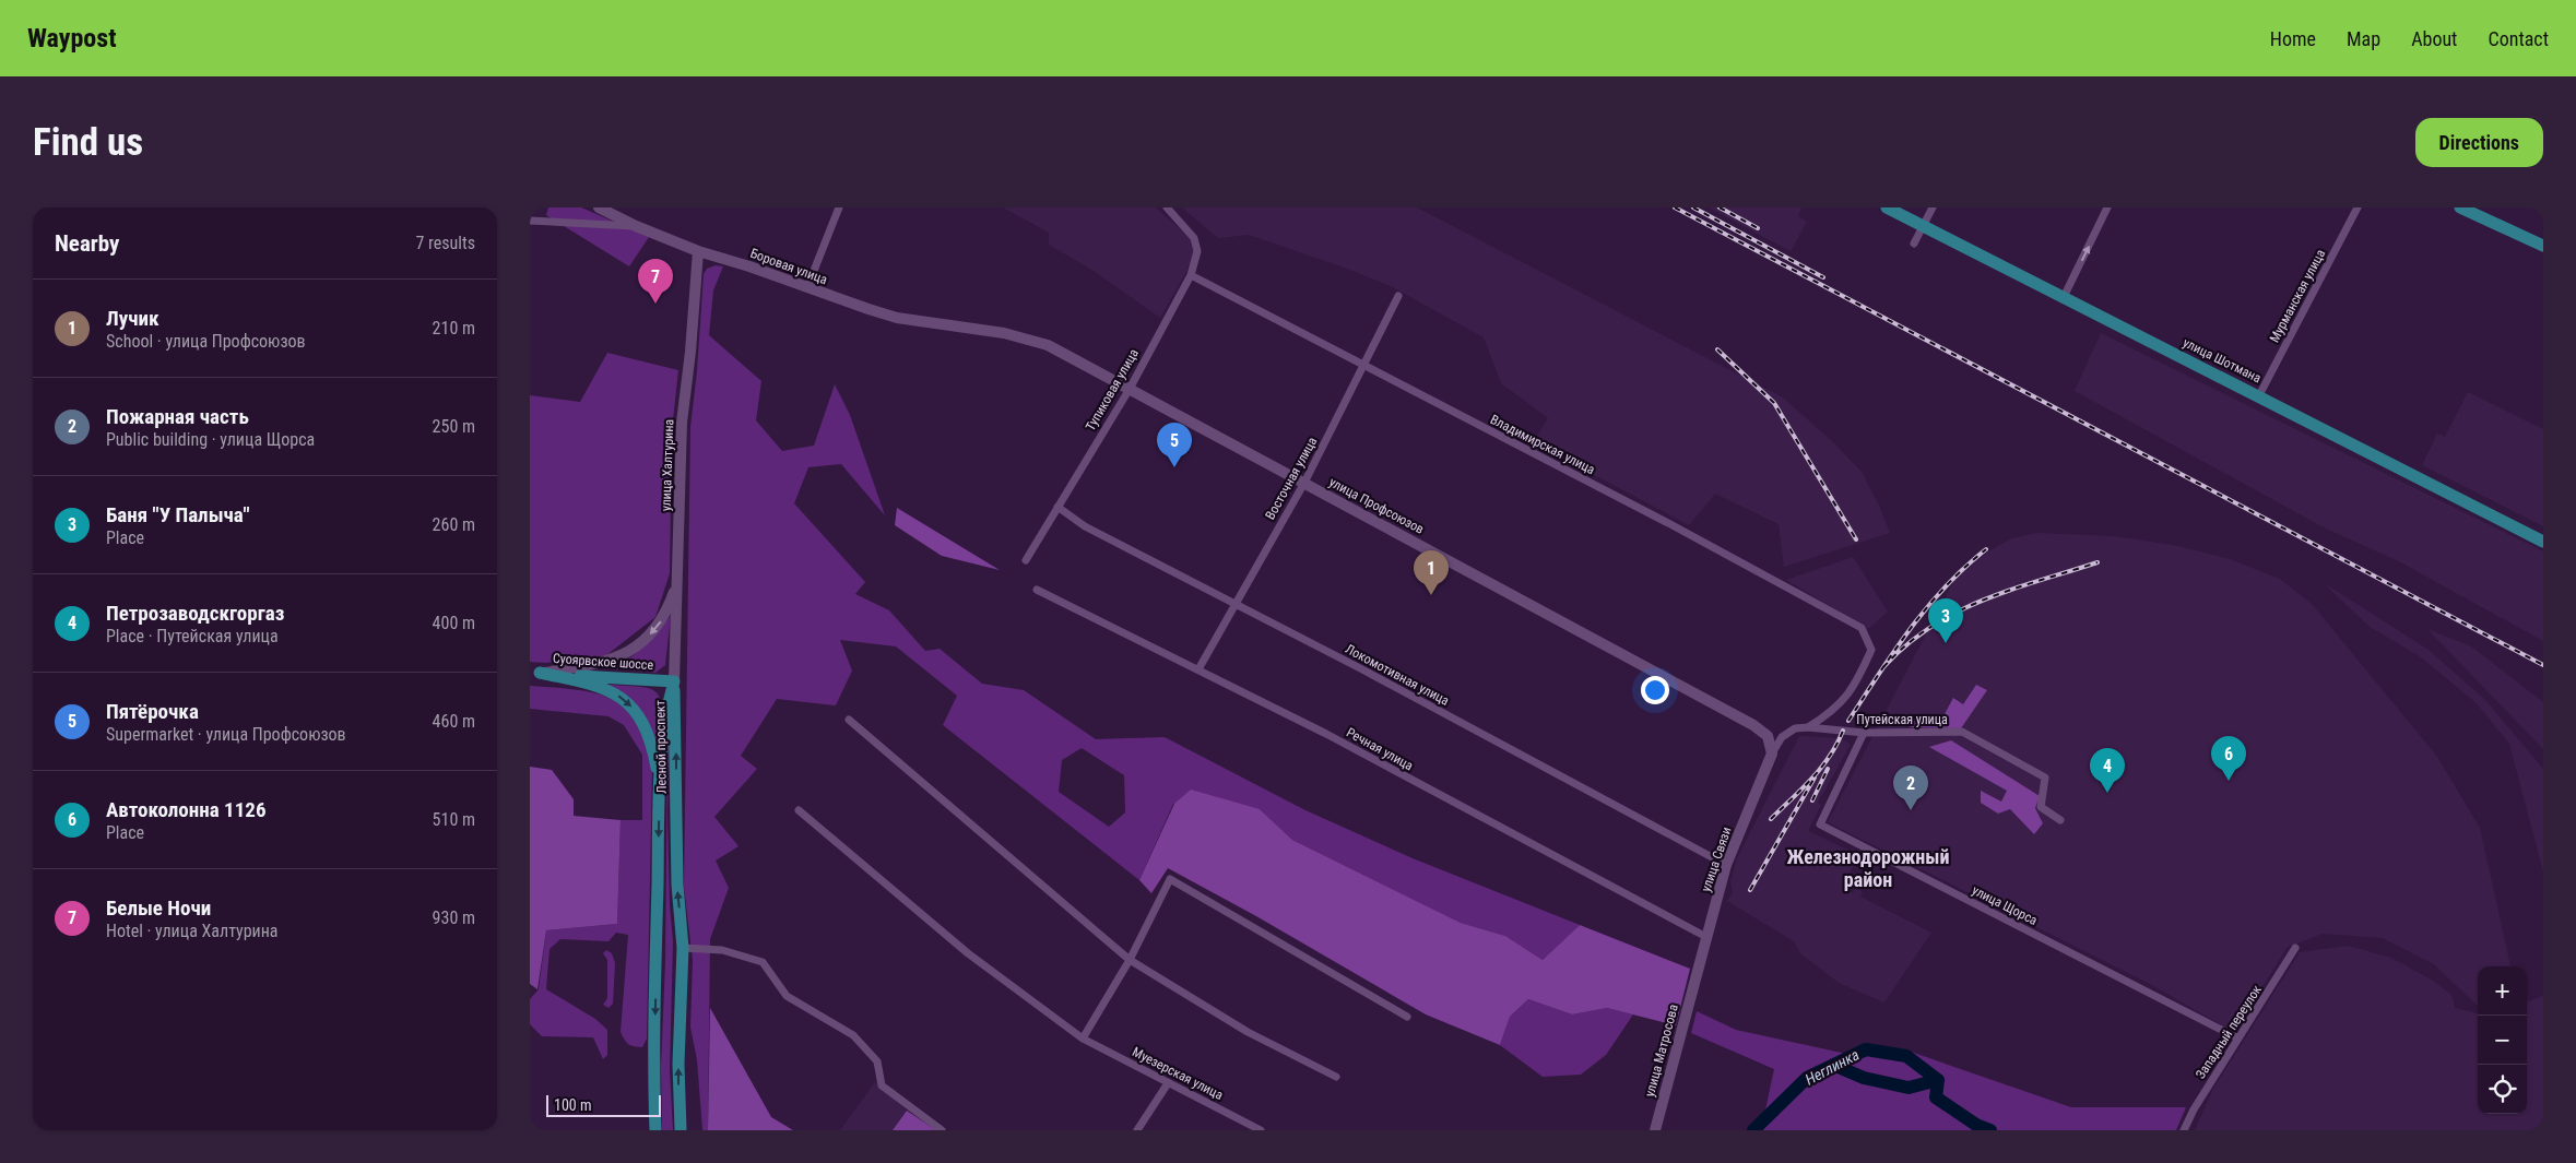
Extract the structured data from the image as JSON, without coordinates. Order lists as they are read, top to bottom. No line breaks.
{"streets":{"main road":["Боровая улица","улица Шотмана","улица Халтурина","улица Профсоюзов","Суоярвское шоссе","Лесной проспект","улица Связи","улица Матросова"],"street":["Мурманская улица","Тупиковая улица","Владимирская улица","Восточная улица","Локомотивная улица","Путейская улица","Речная улица","улица Щорса","Западный переулок","Муезерская улица"]},"crossings":[["Боровая улица","улица Халтурина"],["Боровая улица","улица Профсоюзов"],["Мурманская улица","улица Шотмана"],["Тупиковая улица","Владимирская улица"],["Тупиковая улица","улица Профсоюзов"],["Тупиковая улица","Локомотивная улица"],["Владимирская улица","Восточная улица"],["Владимирская улица","Путейская улица"],["улица Халтурина","Суоярвское шоссе"],["улица Халтурина","Лесной проспект"],["Восточная улица","улица Профсоюзов"],["Восточная улица","Локомотивная улица"],["Восточная улица","Речная улица"],["улица Профсоюзов","Путейская улица"],["улица Профсоюзов","улица Связи"],["Суоярвское шоссе","Лесной проспект"],["Локомотивная улица","улица Связи"],["Путейская улица","улица Связи"],["Путейская улица","улица Щорса"],["Речная улица","улица Связи"],["улица Связи","улица Матросова"],["улица Щорса","Западный переулок"]],"districts":["Железнодорожный район"],"water":["Неглинка"],"scale_bar":"100 m","page":{"header":"Waypost","nav":["Home","Map","About","Contact"],"buttons":"Directions","title":"Find us","heading":["Nearby","7 results"],"pins":["7","5","1","3","6","4","2"],"list":[{"mark":"1","name":"Лучик","note":"School · улица Профсоюзов","value":"210 m"},{"mark":"2","name":"Пожарная часть","note":"Public building · улица Щорса","value":"250 m"},{"mark":"3","name":"Баня \"У Палыча\"","note":"Place","value":"260 m"},{"mark":"4","name":"Петрозаводскгоргаз","note":"Place · Путейская улица","value":"400 m"},{"mark":"5","name":"Пятёрочка","note":"Supermarket · улица Профсоюзов","value":"460 m"},{"mark":"6","name":"Автоколонна 1126","note":"Place","value":"510 m"},{"mark":"7","name":"Белые Ночи","note":"Hotel · улица Халтурина","value":"930 m"}],"map_buttons":["+","−"],"scale":"100 m"}}
